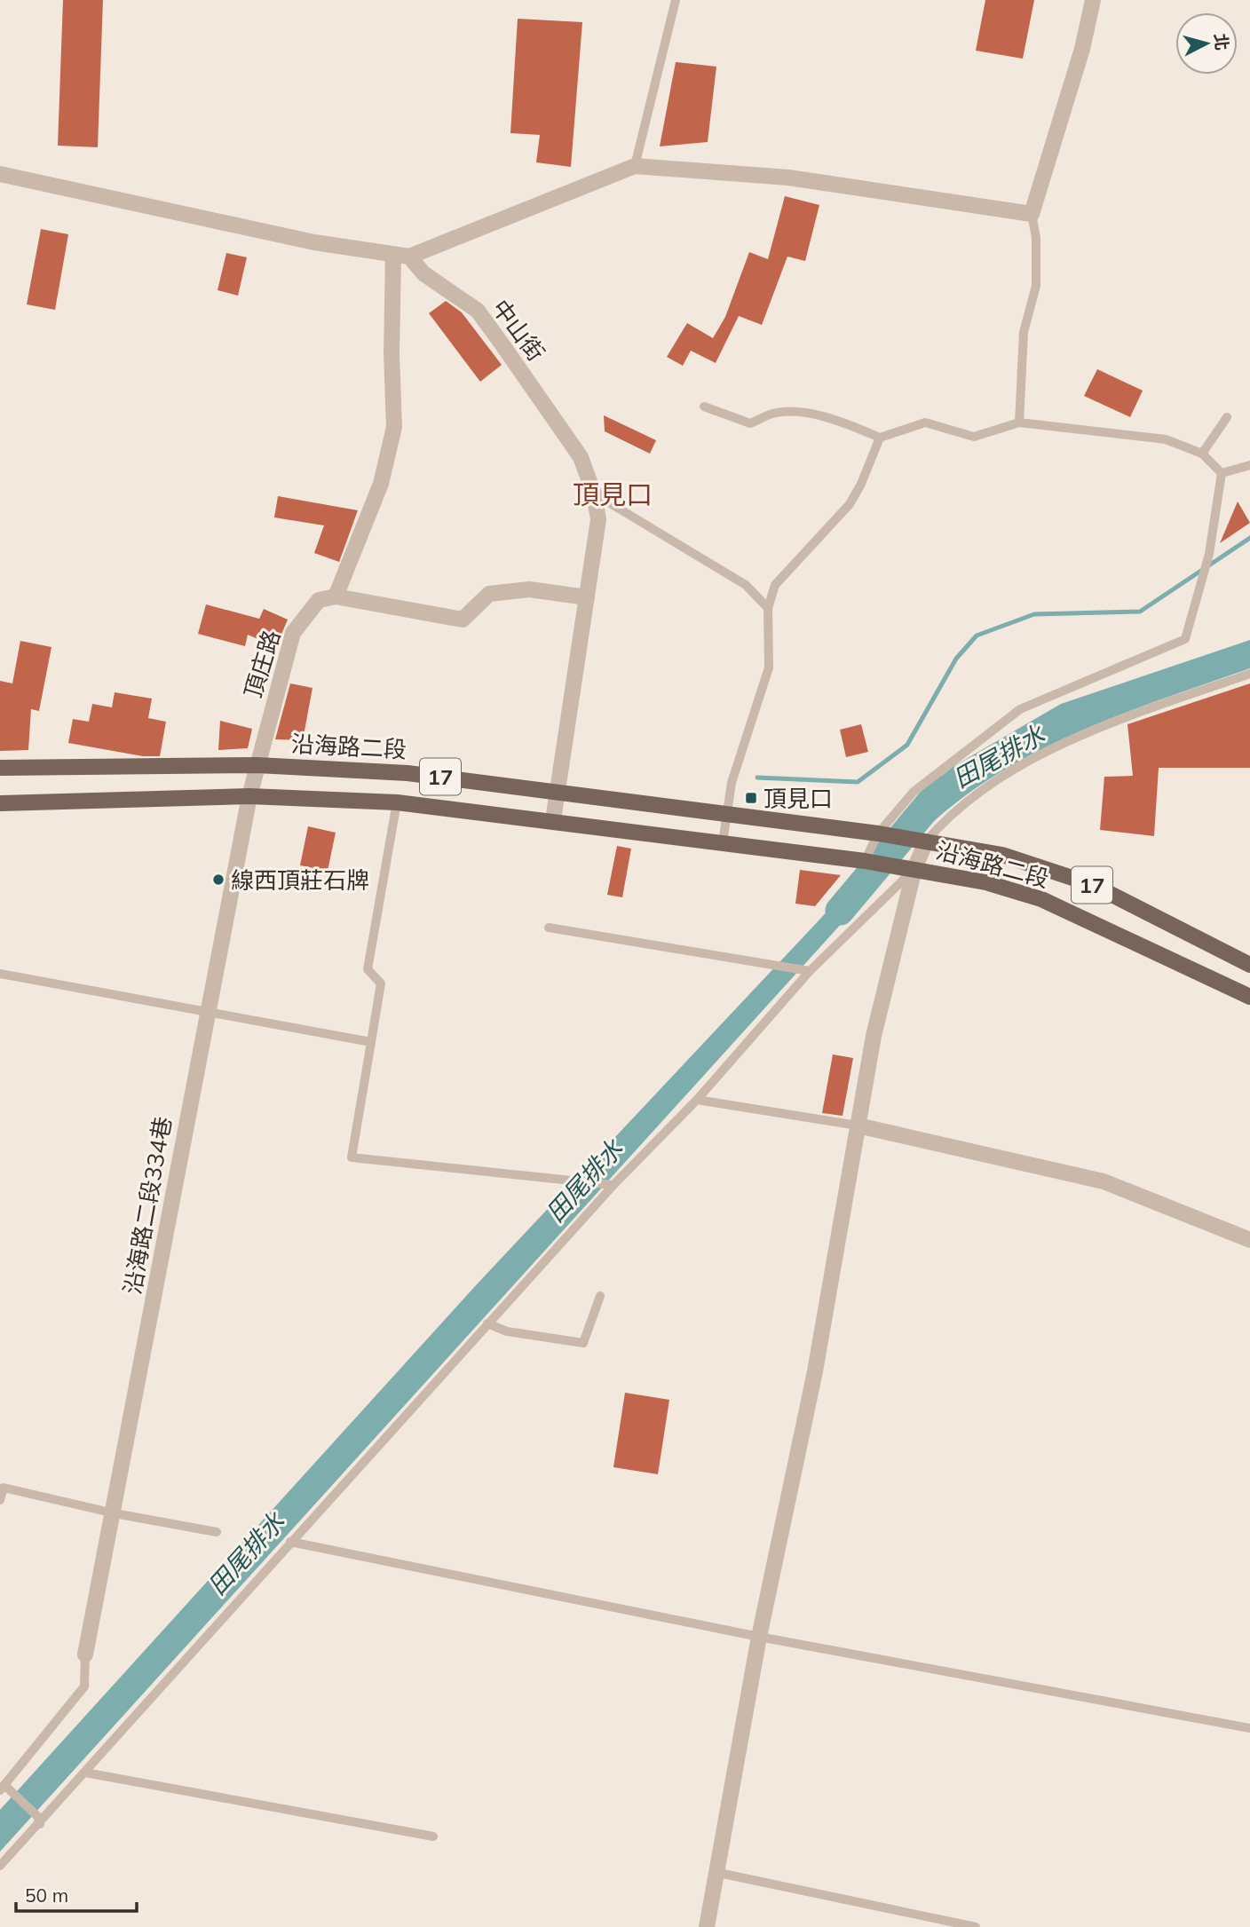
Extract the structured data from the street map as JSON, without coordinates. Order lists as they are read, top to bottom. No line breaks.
{"streets":{"main road":["沿海路二段","17"],"street":["中山街","頂庄路","沿海路二段334巷"]},"crossings":[["中山街","沿海路二段"],["中山街","17"],["頂庄路","沿海路二段"],["頂庄路","沿海路二段334巷"],["沿海路二段","17"],["沿海路二段","沿海路二段334巷"],["17","沿海路二段334巷"]],"districts":["頂見口"],"water":["田尾排水"],"places":{"transit":["頂見口"],"other":["線西頂莊石牌"]},"scale_bar":"50 m","north":"right"}
